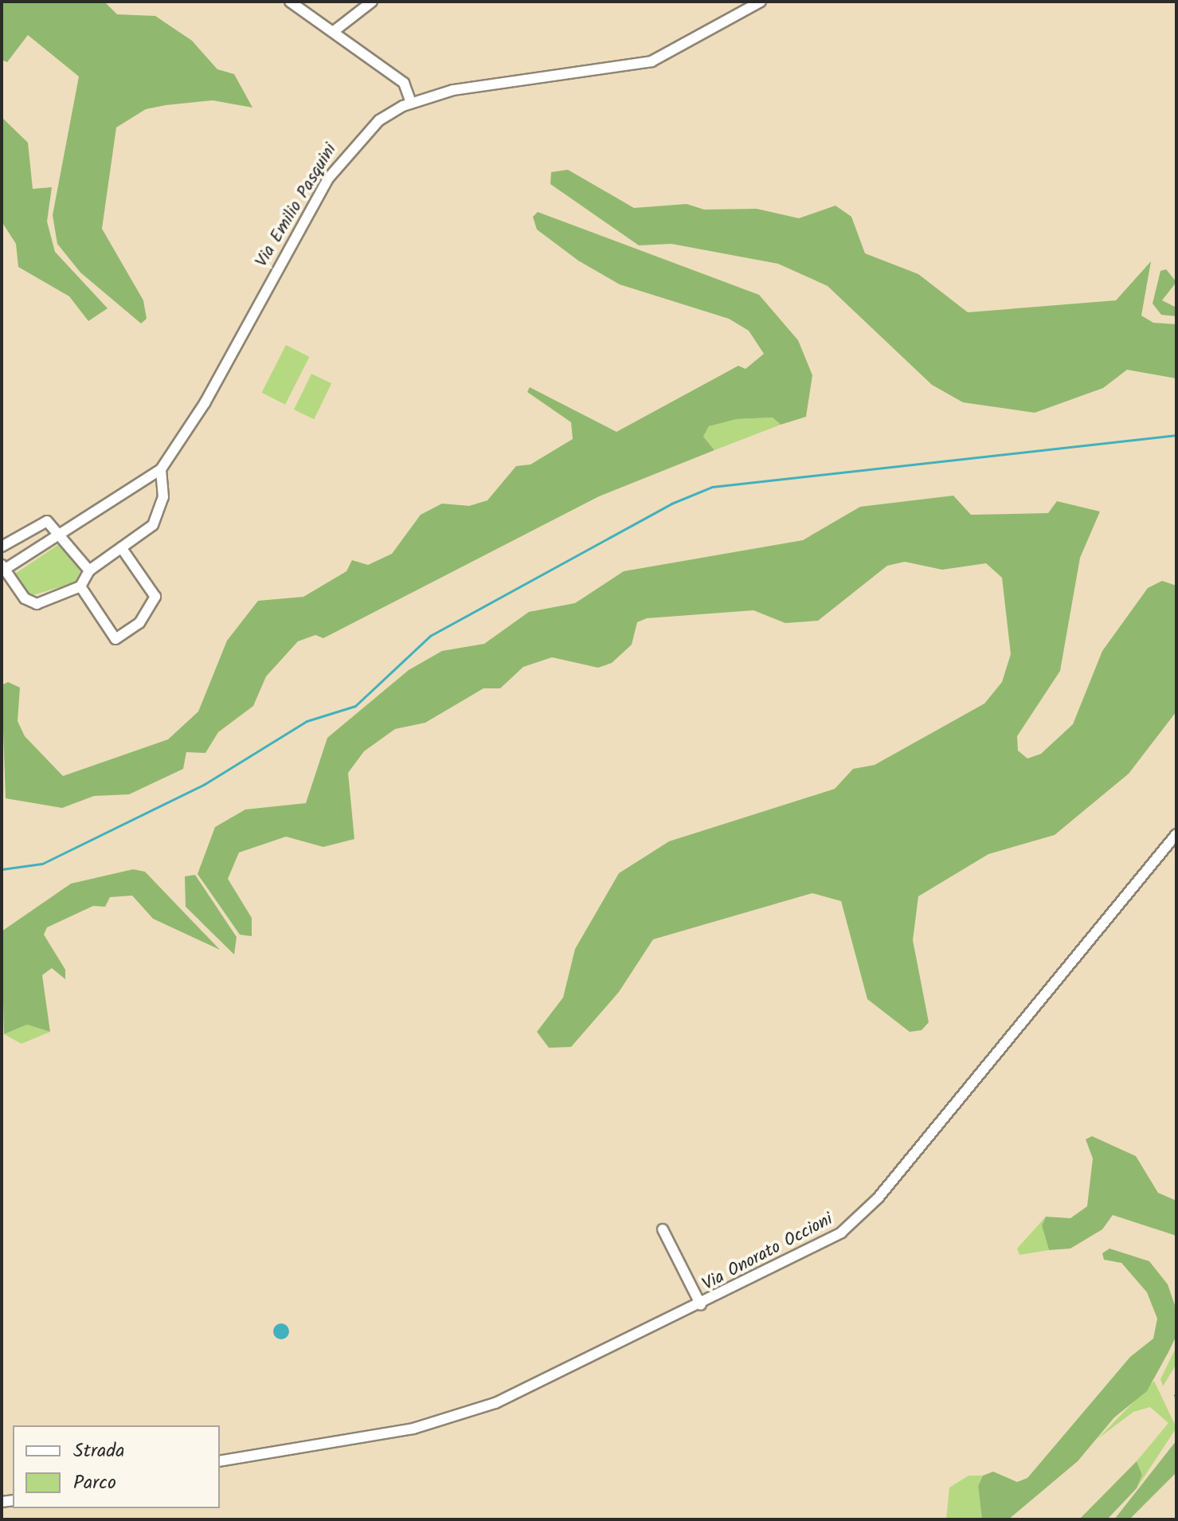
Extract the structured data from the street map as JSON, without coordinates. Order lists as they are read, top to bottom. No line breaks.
{"streets":{"street":["Via Emilio Pasquini","Via Onorato Occioni"]},"legend":["Strada","Parco"]}
